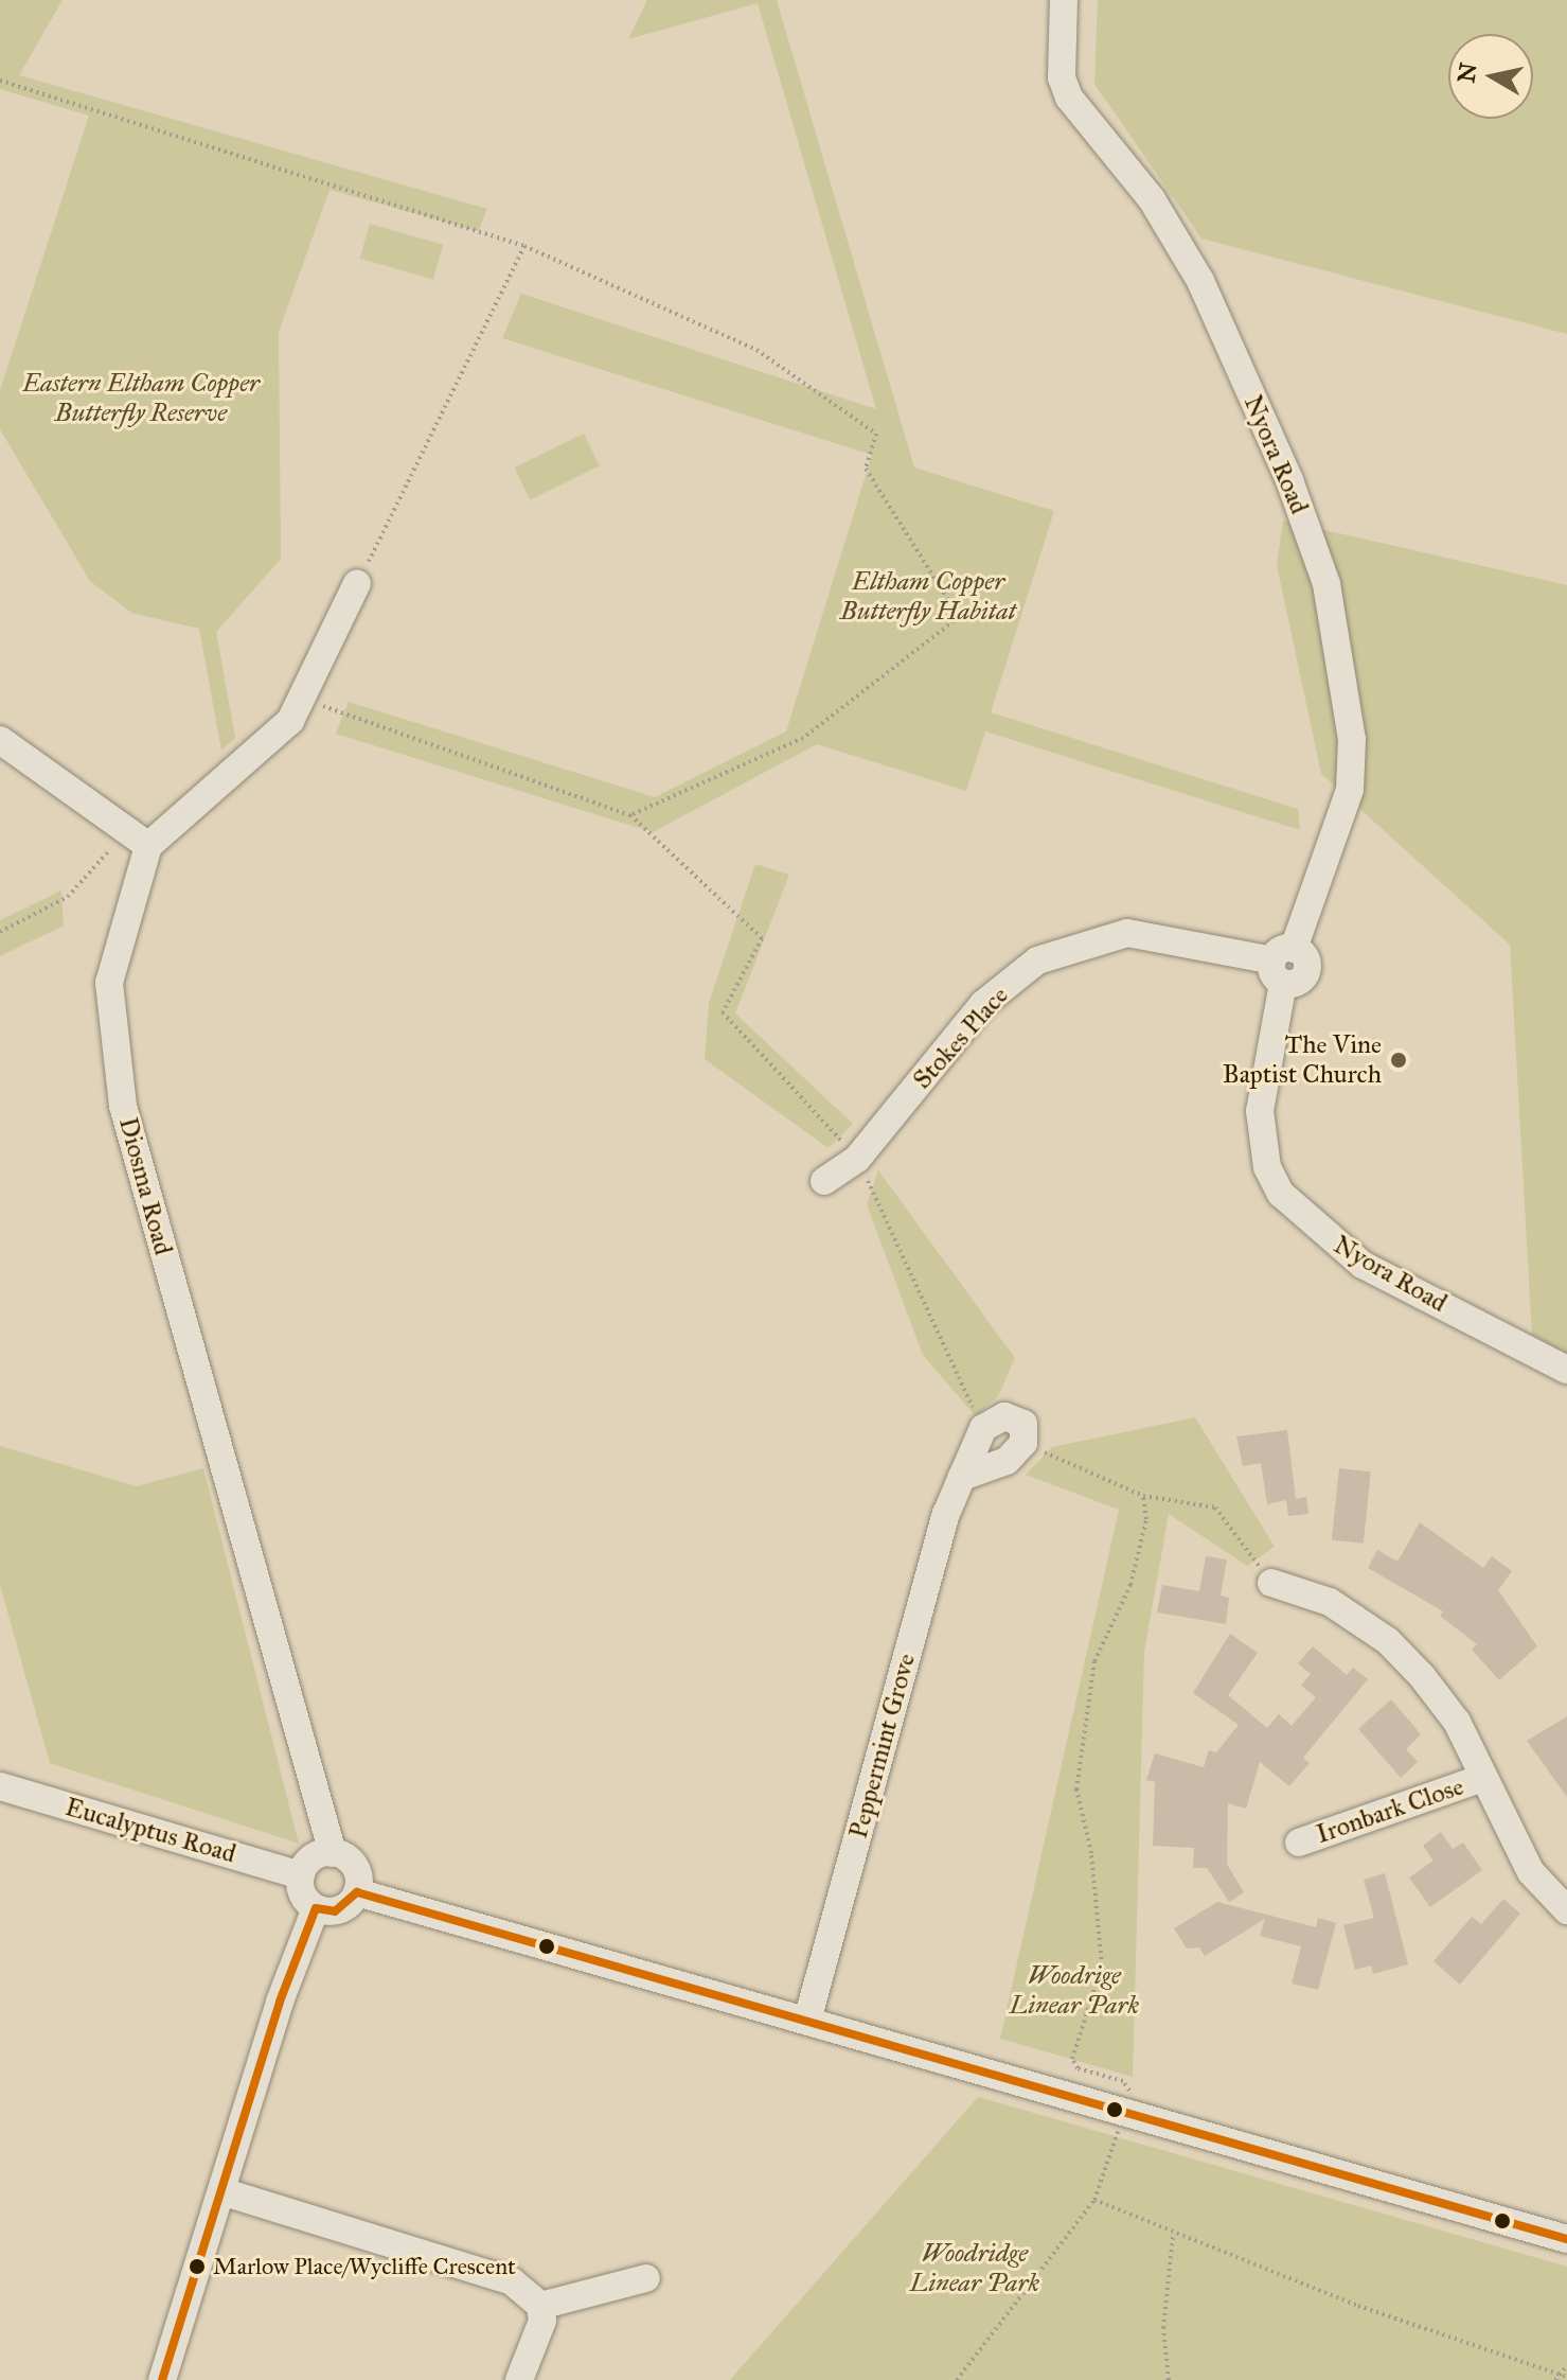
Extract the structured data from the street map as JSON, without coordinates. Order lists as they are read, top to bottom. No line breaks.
{"streets":{"street":["Nyora Road","Stokes Place","Diosma Road","Peppermint Grove","Ironbark Close","Eucalyptus Road"]},"crossings":[["Nyora Road","Stokes Place"],["Diosma Road","Eucalyptus Road"]],"parks":["Eastern Eltham Copper Butterfly Reserve","Eltham Copper Butterfly Habitat","Woodrige Linear Park","Woodridge Linear Park"],"places":["The Vine Baptist Church","Marlow Place/Wycliffe Crescent"],"north":"left"}
